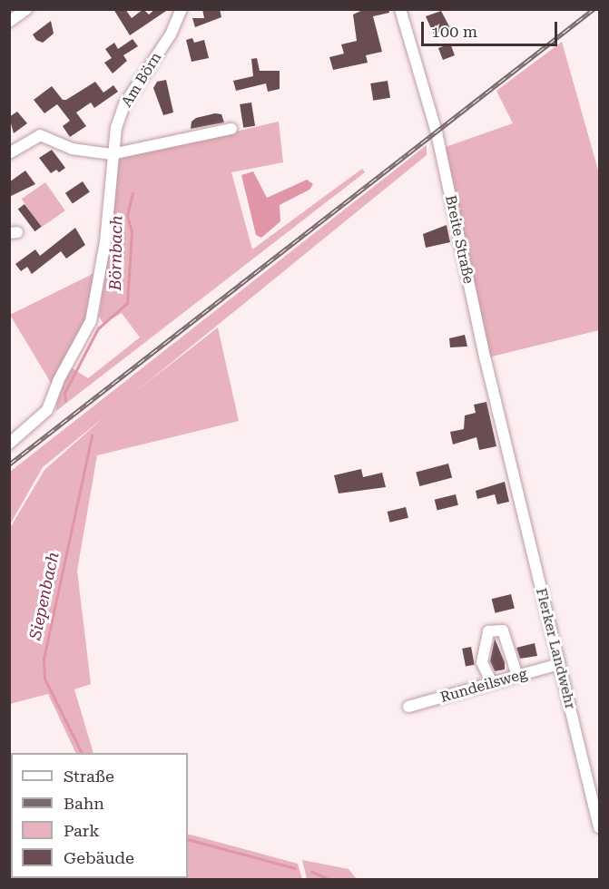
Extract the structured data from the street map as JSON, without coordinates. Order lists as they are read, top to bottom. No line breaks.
{"streets":{"street":["Am Börn","Breite Straße","Flerker Landwehr","Rundeilsweg"]},"crossings":[["Breite Straße","Flerker Landwehr"],["Flerker Landwehr","Rundeilsweg"]],"water":["Börnbach","Siepenbach"],"legend":["Straße","Bahn","Park","Gebäude"],"scale_bar":"100 m"}
